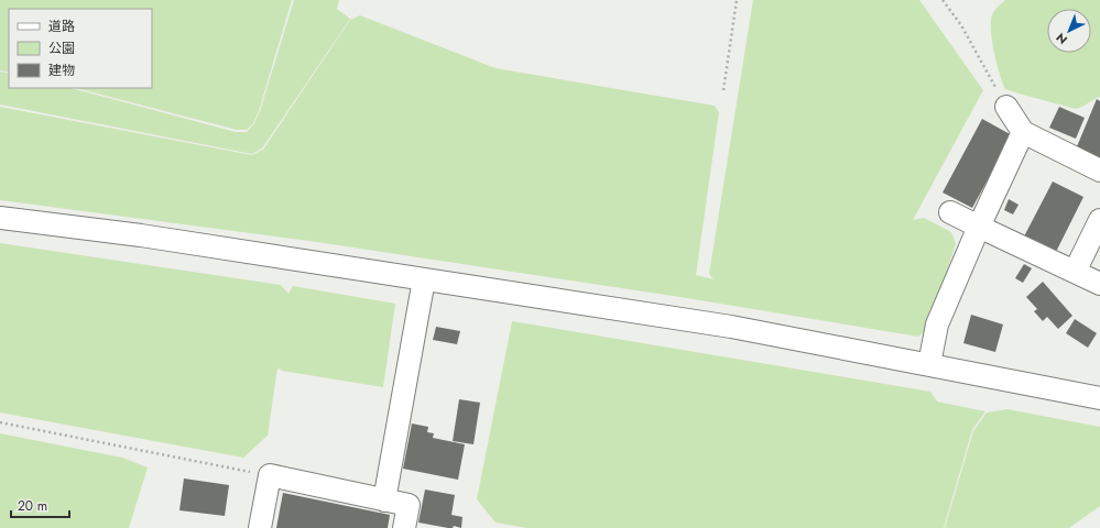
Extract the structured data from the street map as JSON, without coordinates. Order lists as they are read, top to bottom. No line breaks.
{"legend":["道路","公園","建物"],"scale_bar":"20 m","north":"bottom left"}
